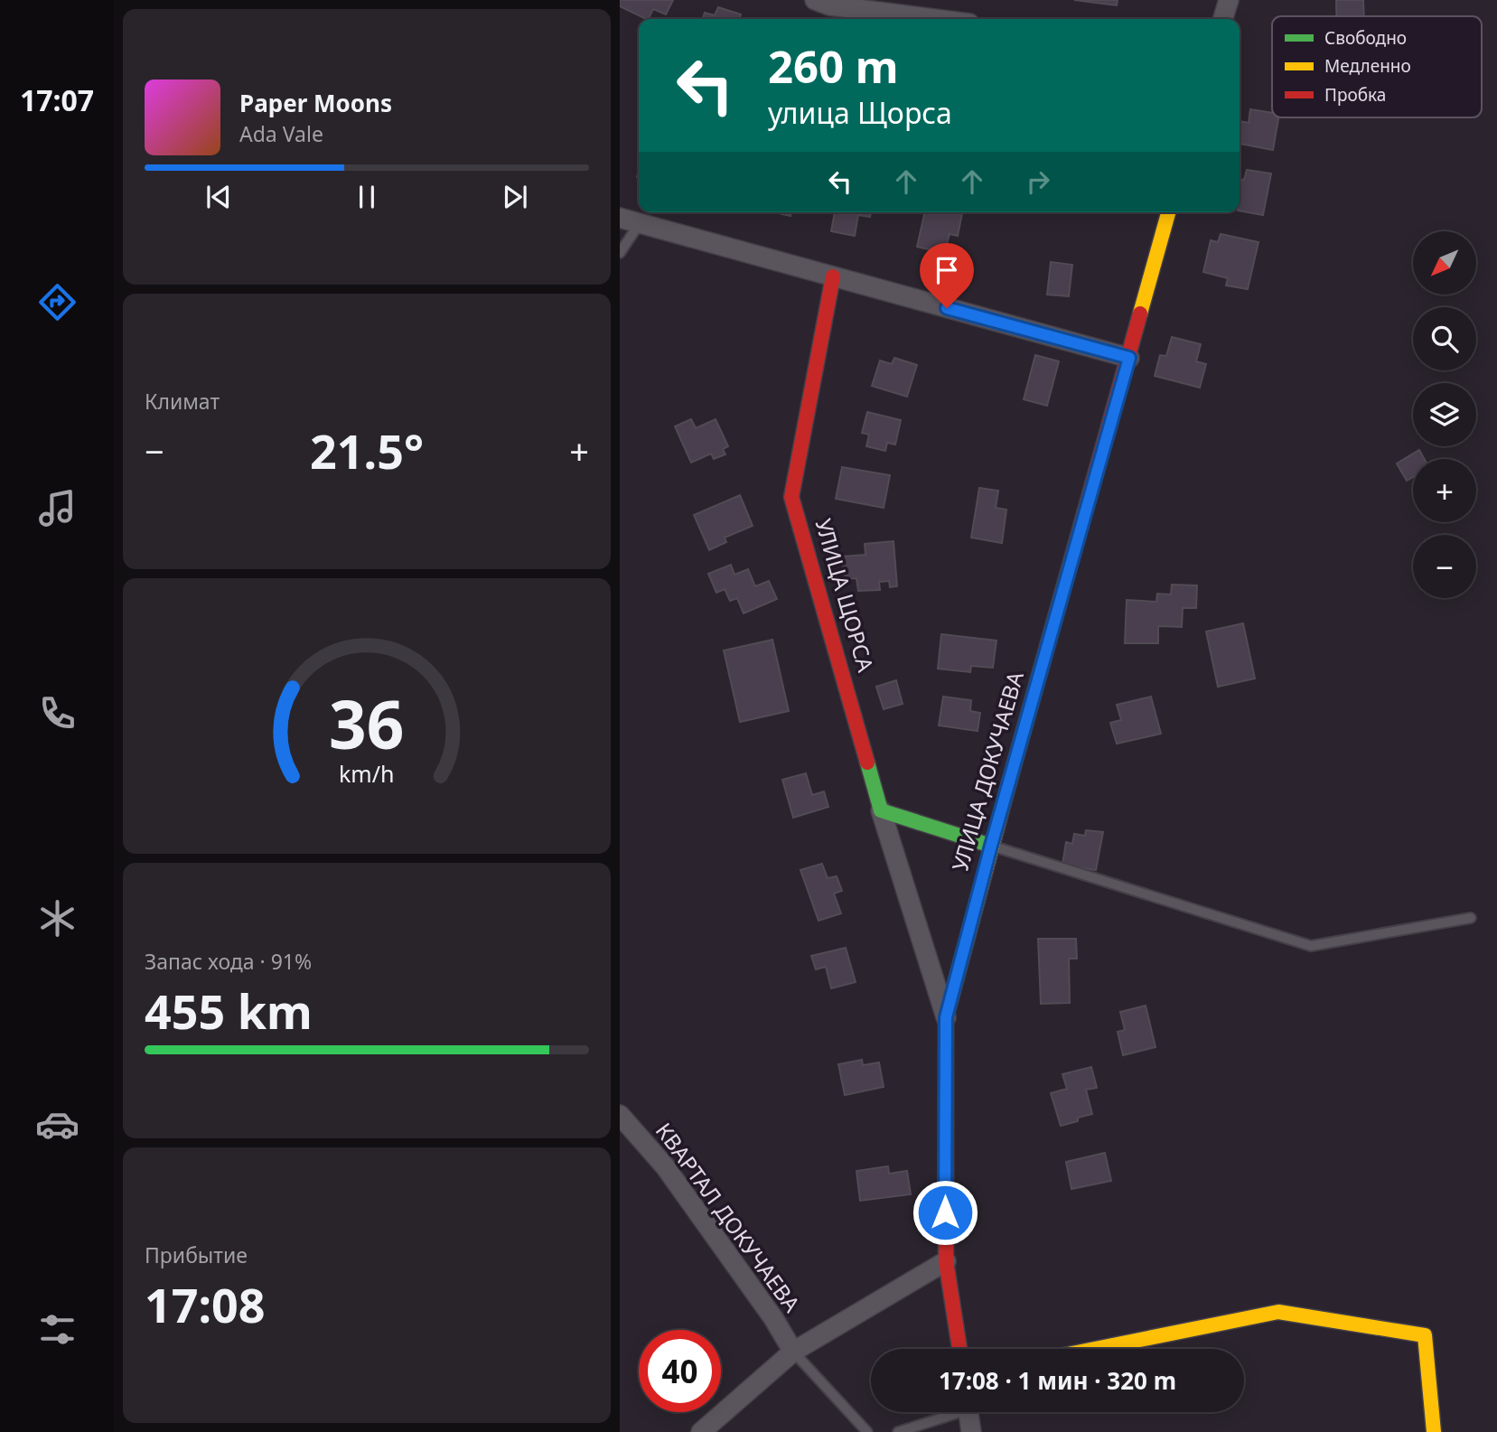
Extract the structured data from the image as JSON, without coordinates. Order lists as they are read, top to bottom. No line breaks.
{"streets":{"street":["УЛИЦА ЩОРСА","УЛИЦА ДОКУЧАЕВА","КВАРТАЛ ДОКУЧАЕВА"]},"legend":["Свободно","Медленно","Пробка"],"north":"bottom left","page":{"tabs":"17:07","turn":["260 m","улица Щорса"],"song":["Paper Moons","Ada Vale"],"map_buttons":["+","−"],"tile":["Климат",["Запас хода · 91%","455 km"],["Прибытие","17:08"]],"heat":["−","21.5°","+"],"limit":"40","trip":"17:08 · 1 мин · 320 m","gauge":["36","km/h"]}}
